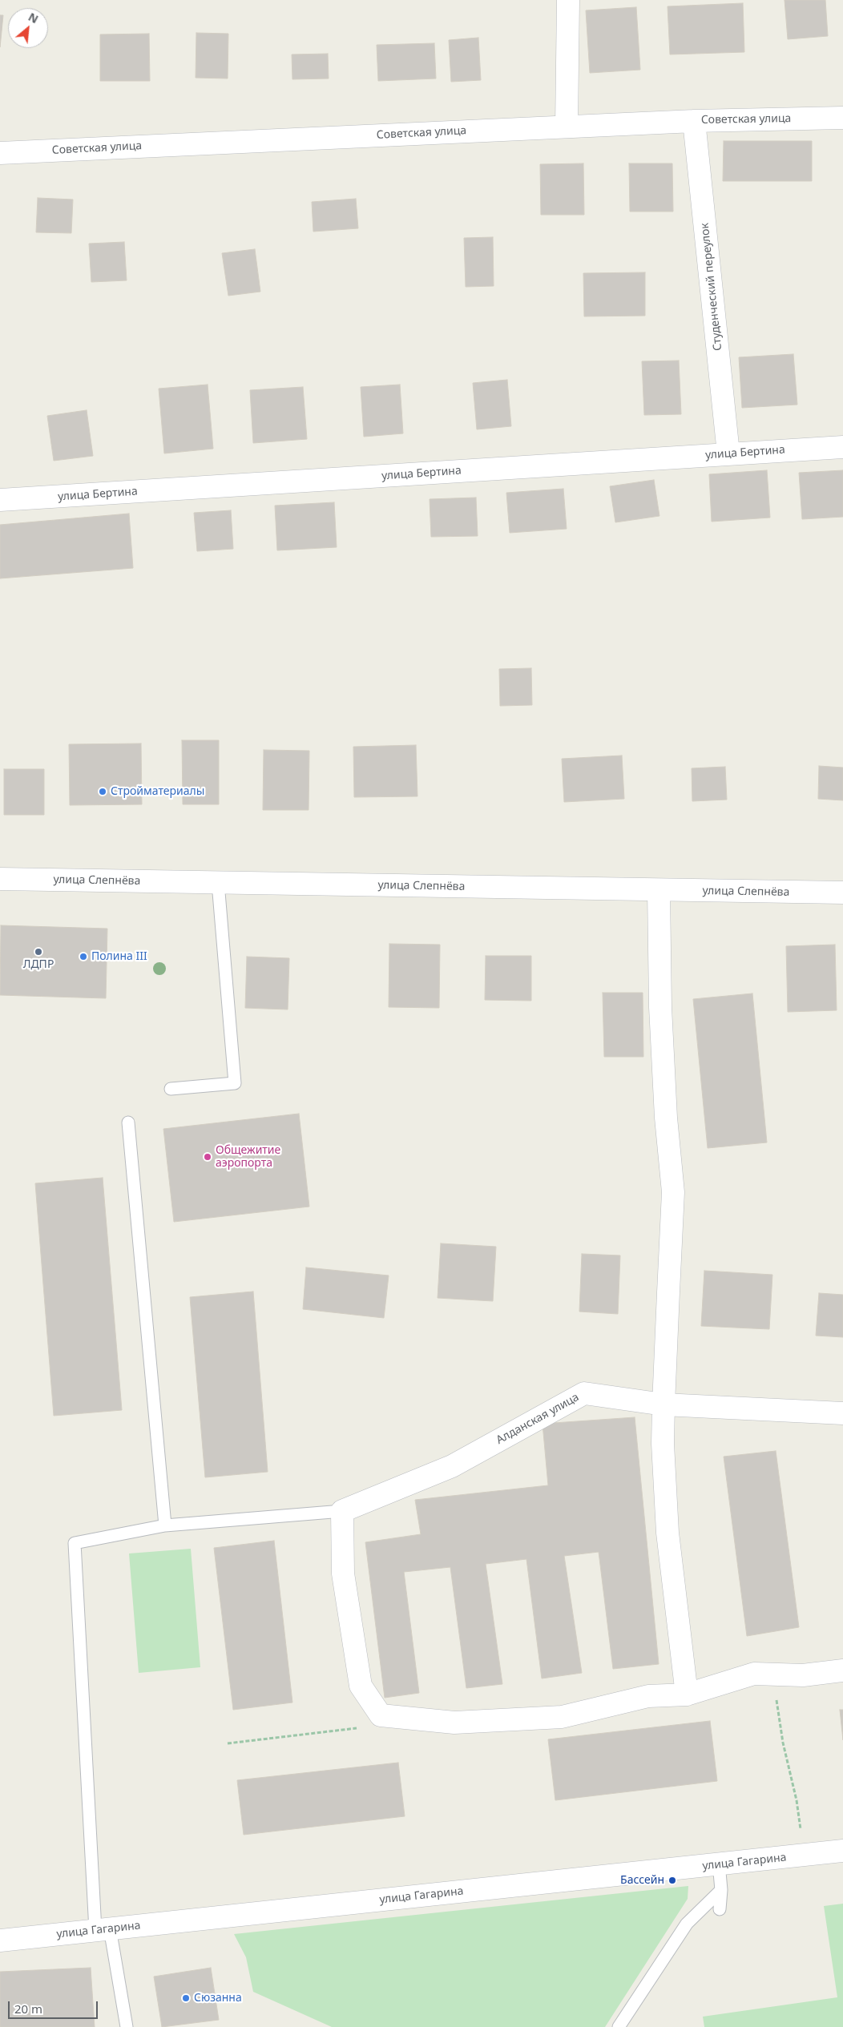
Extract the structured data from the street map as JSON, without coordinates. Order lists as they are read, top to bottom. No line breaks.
{"streets":{"street":["Советская улица","Студенческий переулок","улица Бертина","улица Слепнёва","Алданская улица","улица Гагарина"]},"crossings":[["Советская улица","Студенческий переулок"],["Студенческий переулок","улица Бертина"]],"places":["Стройматериалы","ЛДПР","Полина III","Общежитие аэропорта","Бассейн","Сюзанна"],"scale_bar":"20 m","north":"top right"}
